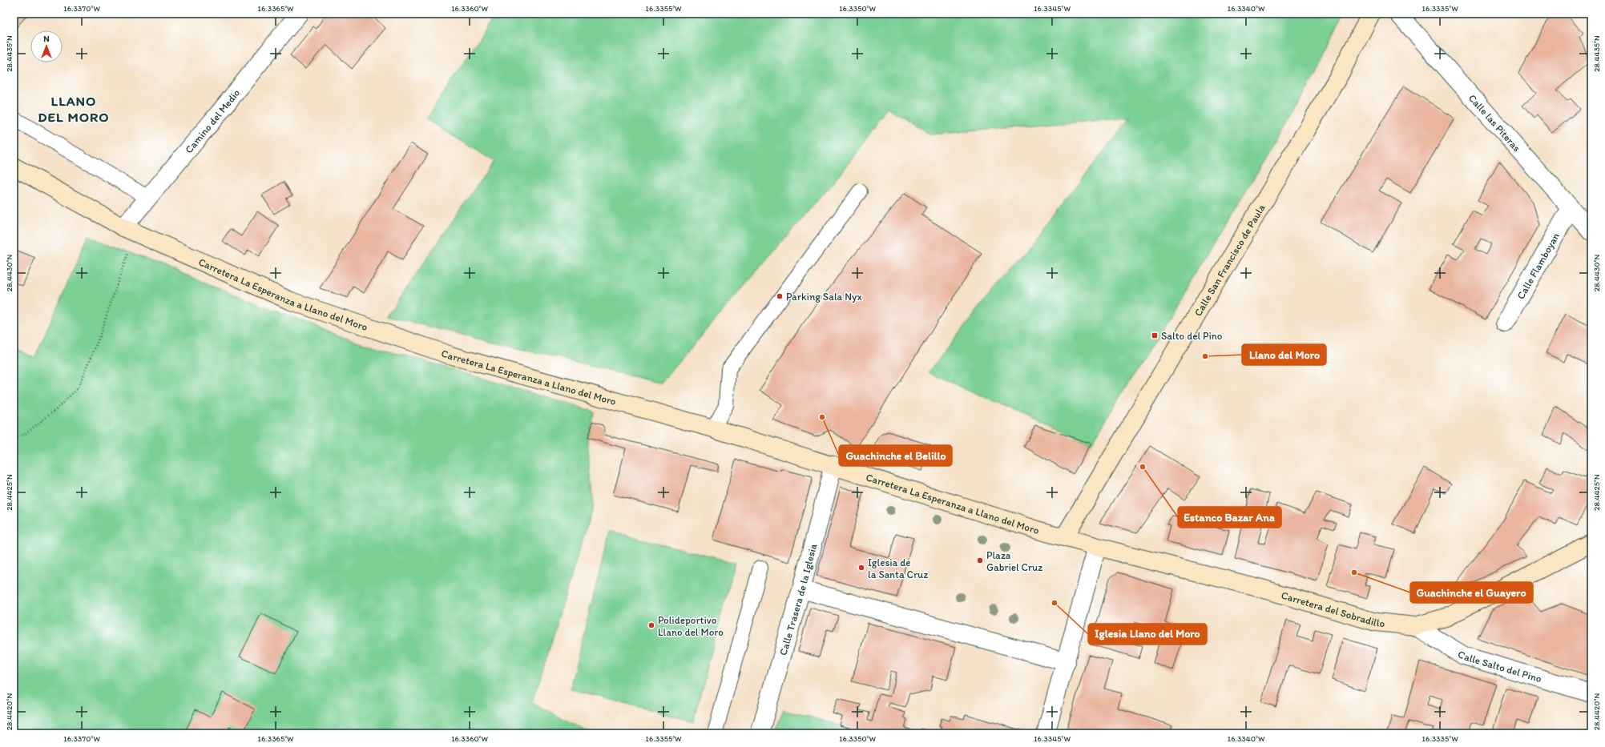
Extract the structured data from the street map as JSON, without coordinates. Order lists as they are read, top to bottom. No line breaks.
{"streets":{"main road":["Calle San Francisco de Paula","Carretera La Esperanza a Llano del Moro","Carretera del Sobradillo"],"street":["Camino del Medio","Calle las Piteras","Calle Flamboyan","Calle Trasera de la Iglesia","Calle Salto del Pino"]},"crossings":[["Camino del Medio","Carretera La Esperanza a Llano del Moro"],["Calle las Piteras","Calle Flamboyan"],["Calle San Francisco de Paula","Carretera La Esperanza a Llano del Moro"],["Calle San Francisco de Paula","Carretera del Sobradillo"],["Carretera La Esperanza a Llano del Moro","Calle Trasera de la Iglesia"],["Carretera La Esperanza a Llano del Moro","Carretera del Sobradillo"],["Carretera del Sobradillo","Calle Salto del Pino"]],"districts":["LLANO DEL MORO"],"places":{"other":["Parking Sala Nyx","Llano del Moro","Guachinche el Belillo","Estanco Bazar Ana","Plaza Gabriel Cruz","Iglesia de la Santa Cruz","Guachinche el Guayero","Iglesia Llano del Moro","Polideportivo Llano del Moro"],"transit":["Salto del Pino"]},"north":"top","coordinates":["16.3370°W","16.3365°W","16.3360°W","16.3355°W","16.3350°W","16.3345°W","16.3340°W","16.3335°W","28.4435°N","28.4430°N","28.4425°N","28.4420°N"]}
